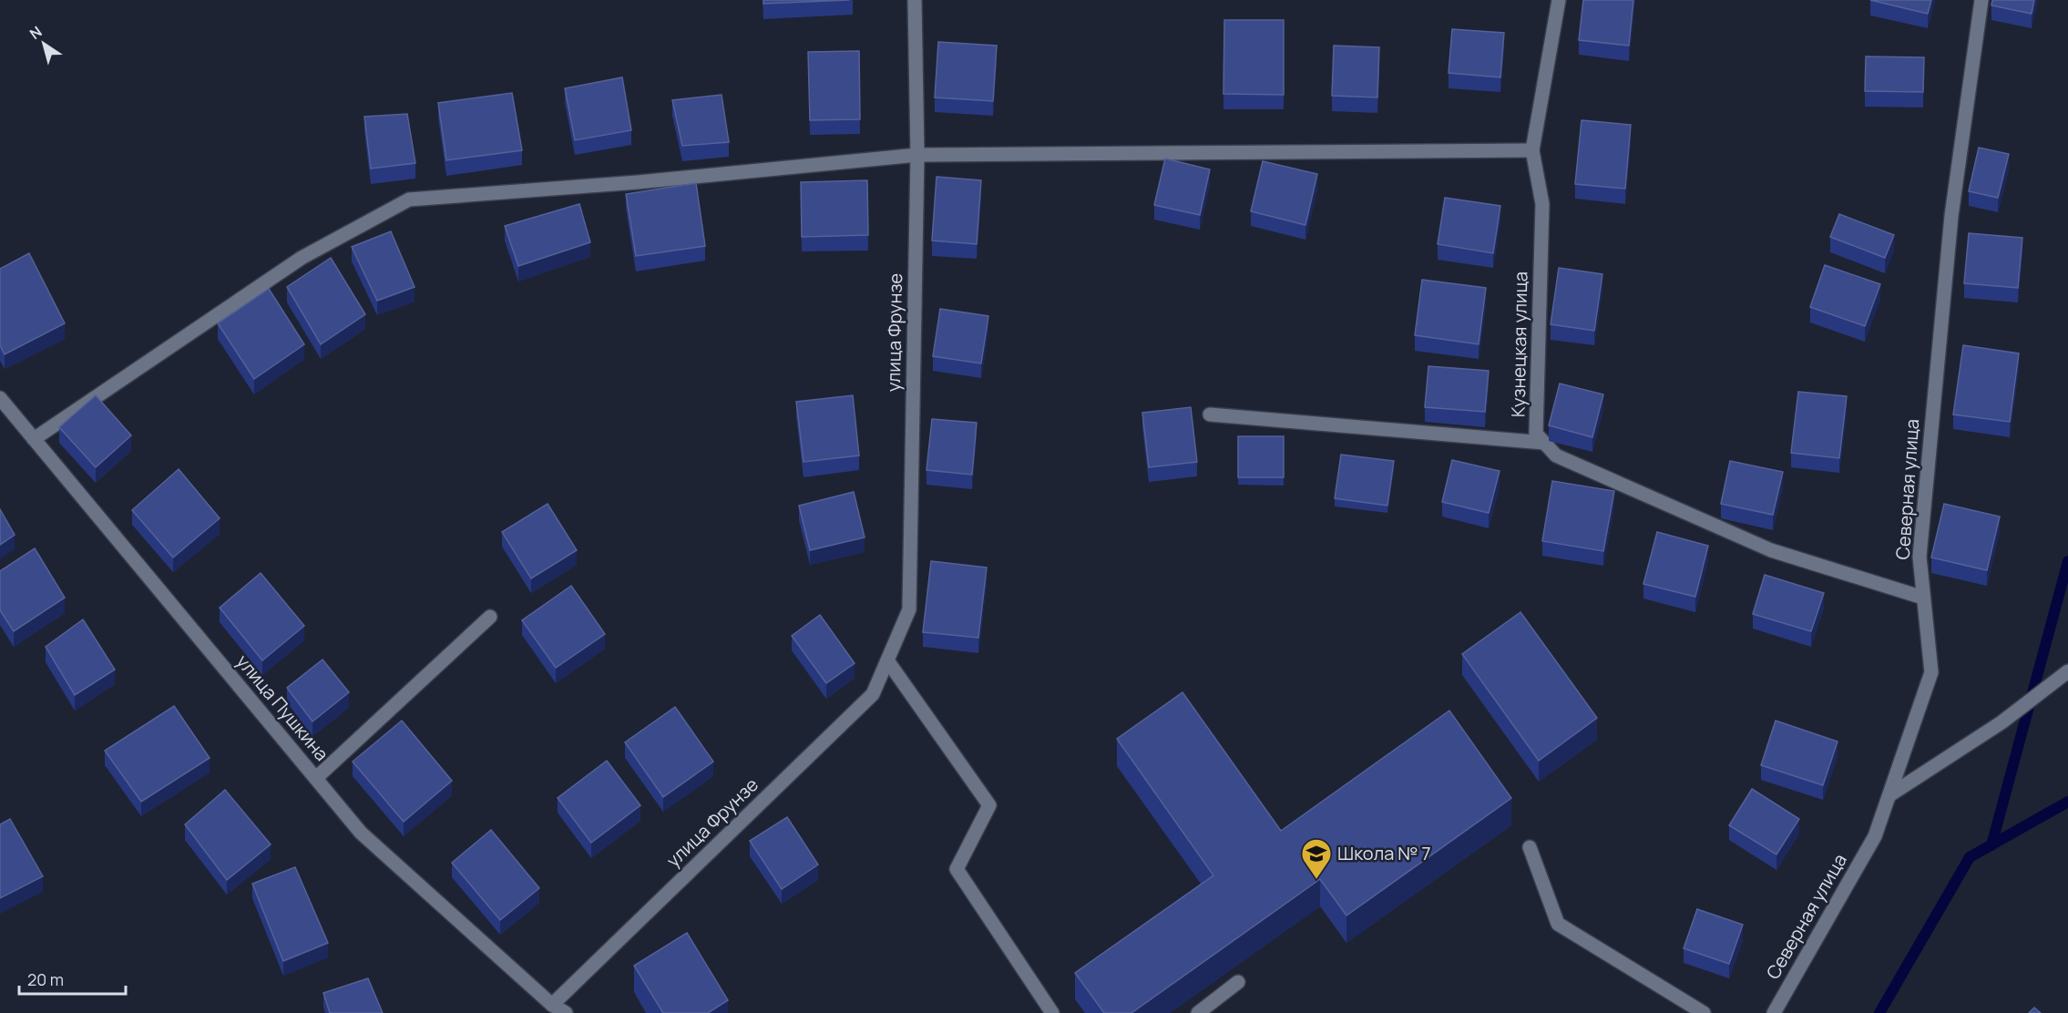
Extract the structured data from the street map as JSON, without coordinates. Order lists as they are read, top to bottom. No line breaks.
{"streets":{"street":["улица Фрунзе","Кузнецкая улица","Северная улица","улица Пушкина"]},"crossings":[["улица Фрунзе","улица Пушкина"]],"places":{"school or university":["Школа № 7"]},"scale_bar":"20 m","north":"top left"}
